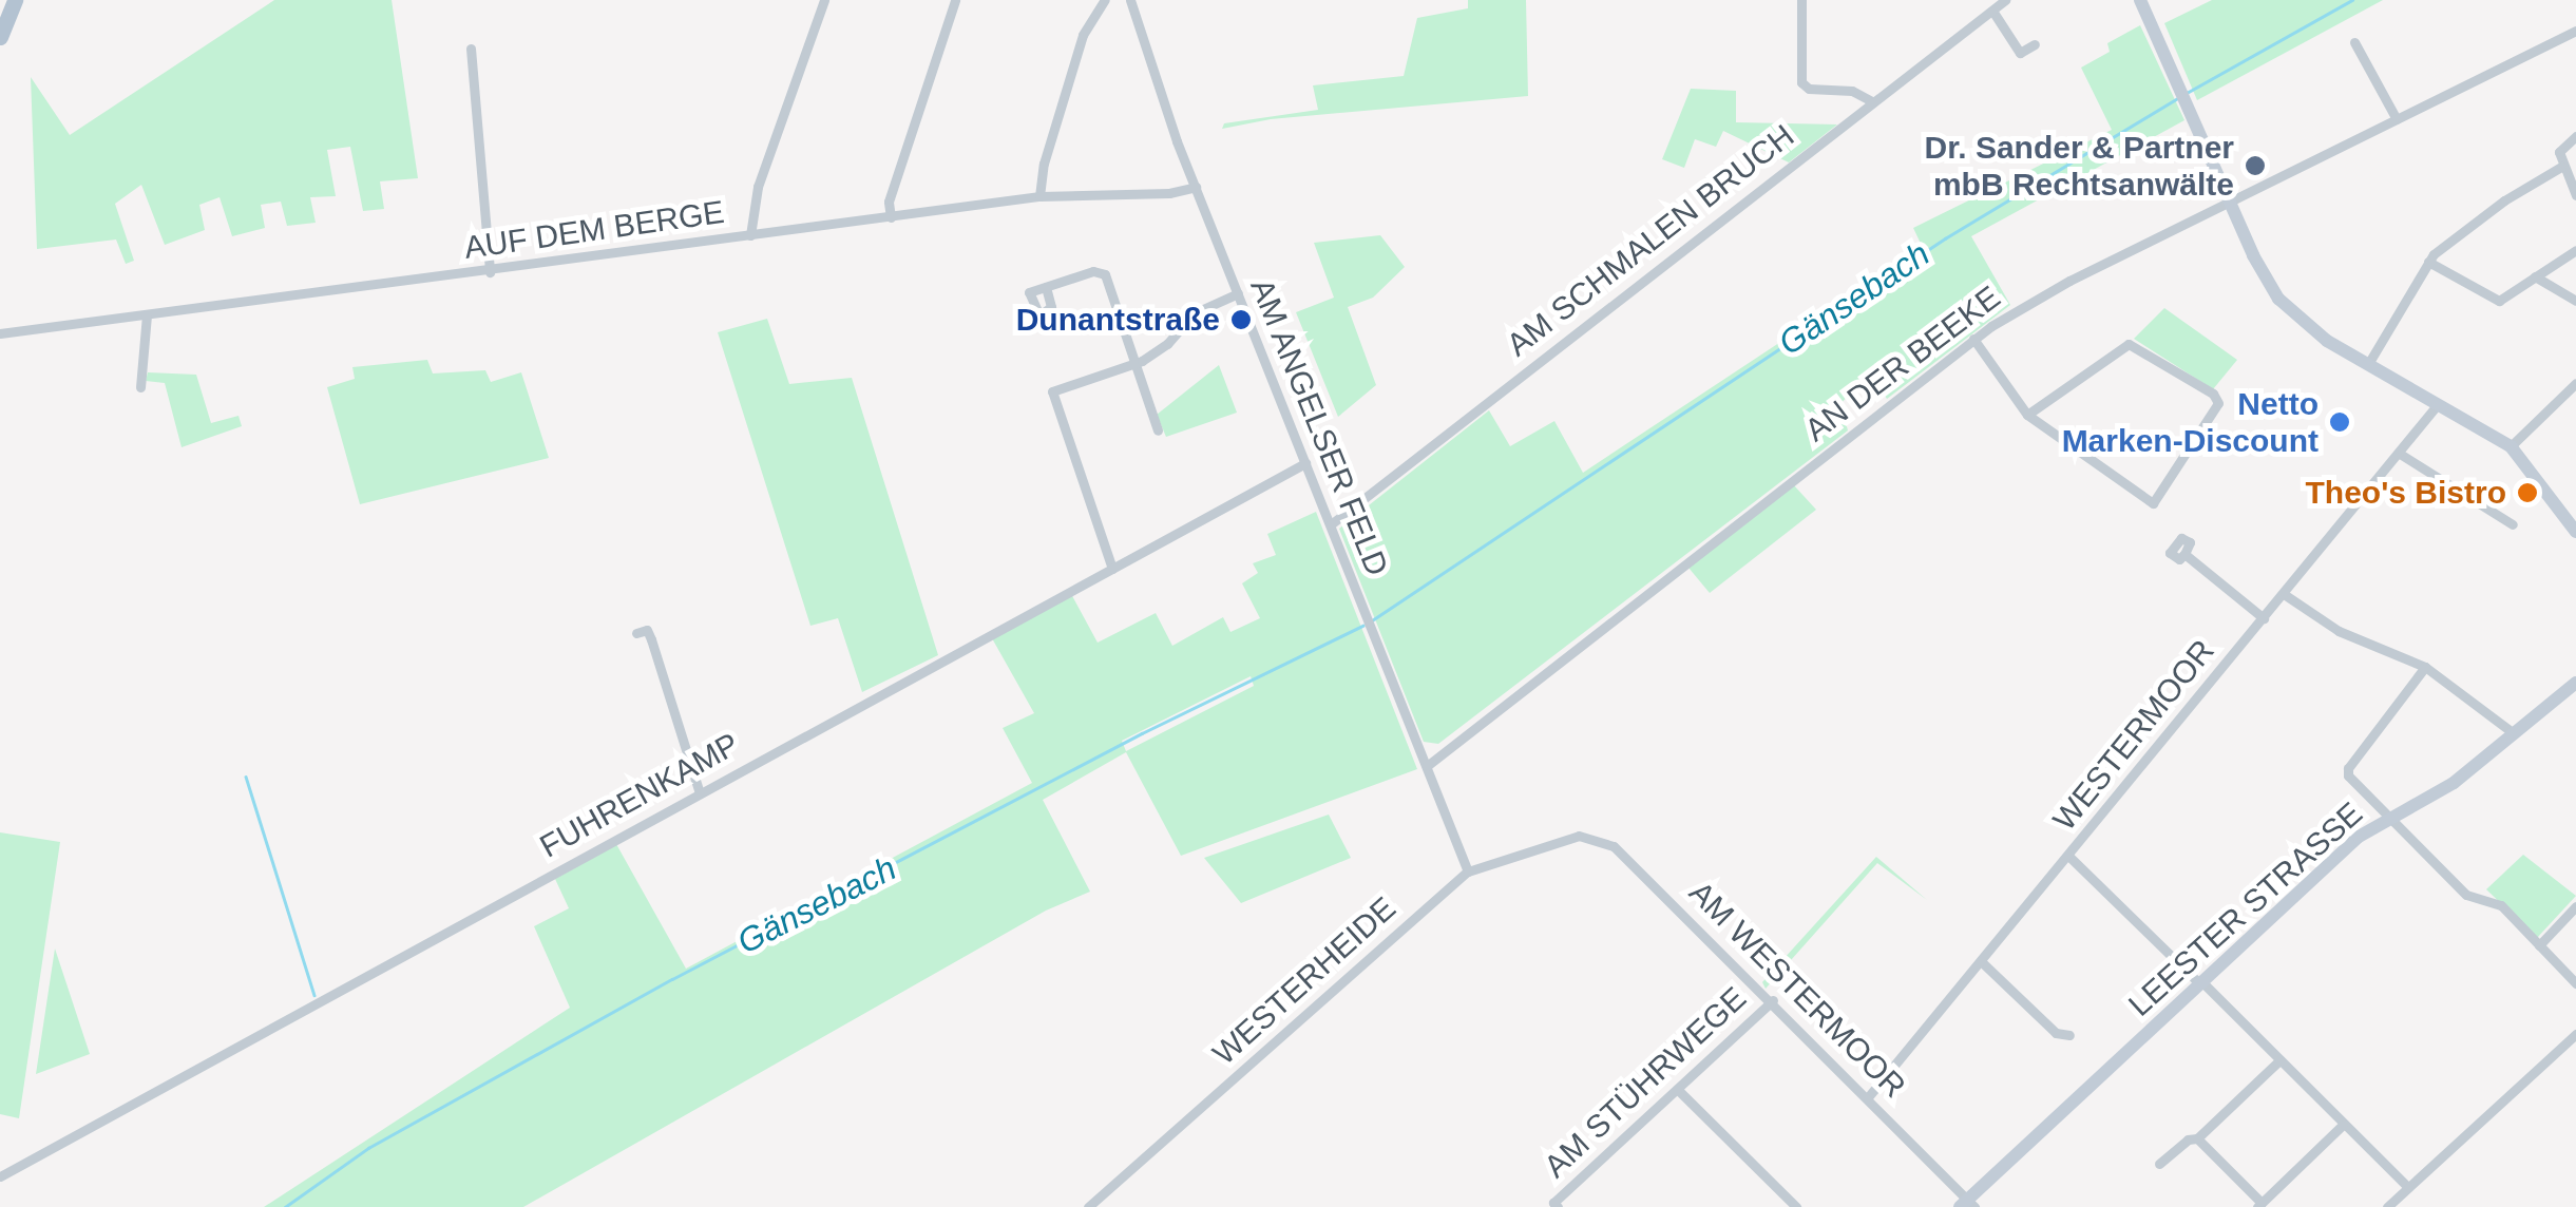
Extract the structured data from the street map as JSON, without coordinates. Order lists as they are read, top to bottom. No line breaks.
{"streets":{"street":["AUF DEM BERGE","AM SCHMALEN BRUCH","AN DER BEEKE","AM ANGELSER FELD","WESTERMOOR","FUHRENKAMP","LEESTER STRASSE","WESTERHEIDE","AM WESTERMOOR","AM STÜHRWEGE"]},"crossings":[["AUF DEM BERGE","AM ANGELSER FELD"],["AM SCHMALEN BRUCH","AM ANGELSER FELD"],["AN DER BEEKE","AM ANGELSER FELD"],["AM ANGELSER FELD","FUHRENKAMP"],["AM ANGELSER FELD","WESTERHEIDE"],["WESTERMOOR","AM WESTERMOOR"],["LEESTER STRASSE","AM WESTERMOOR"],["WESTERHEIDE","AM WESTERMOOR"],["AM WESTERMOOR","AM STÜHRWEGE"]],"water":["Gänsebach"],"places":["Dr. Sander & Partner mbB Rechtsanwälte","Dunantstraße","Netto Marken-Discount","Theo's Bistro"]}
